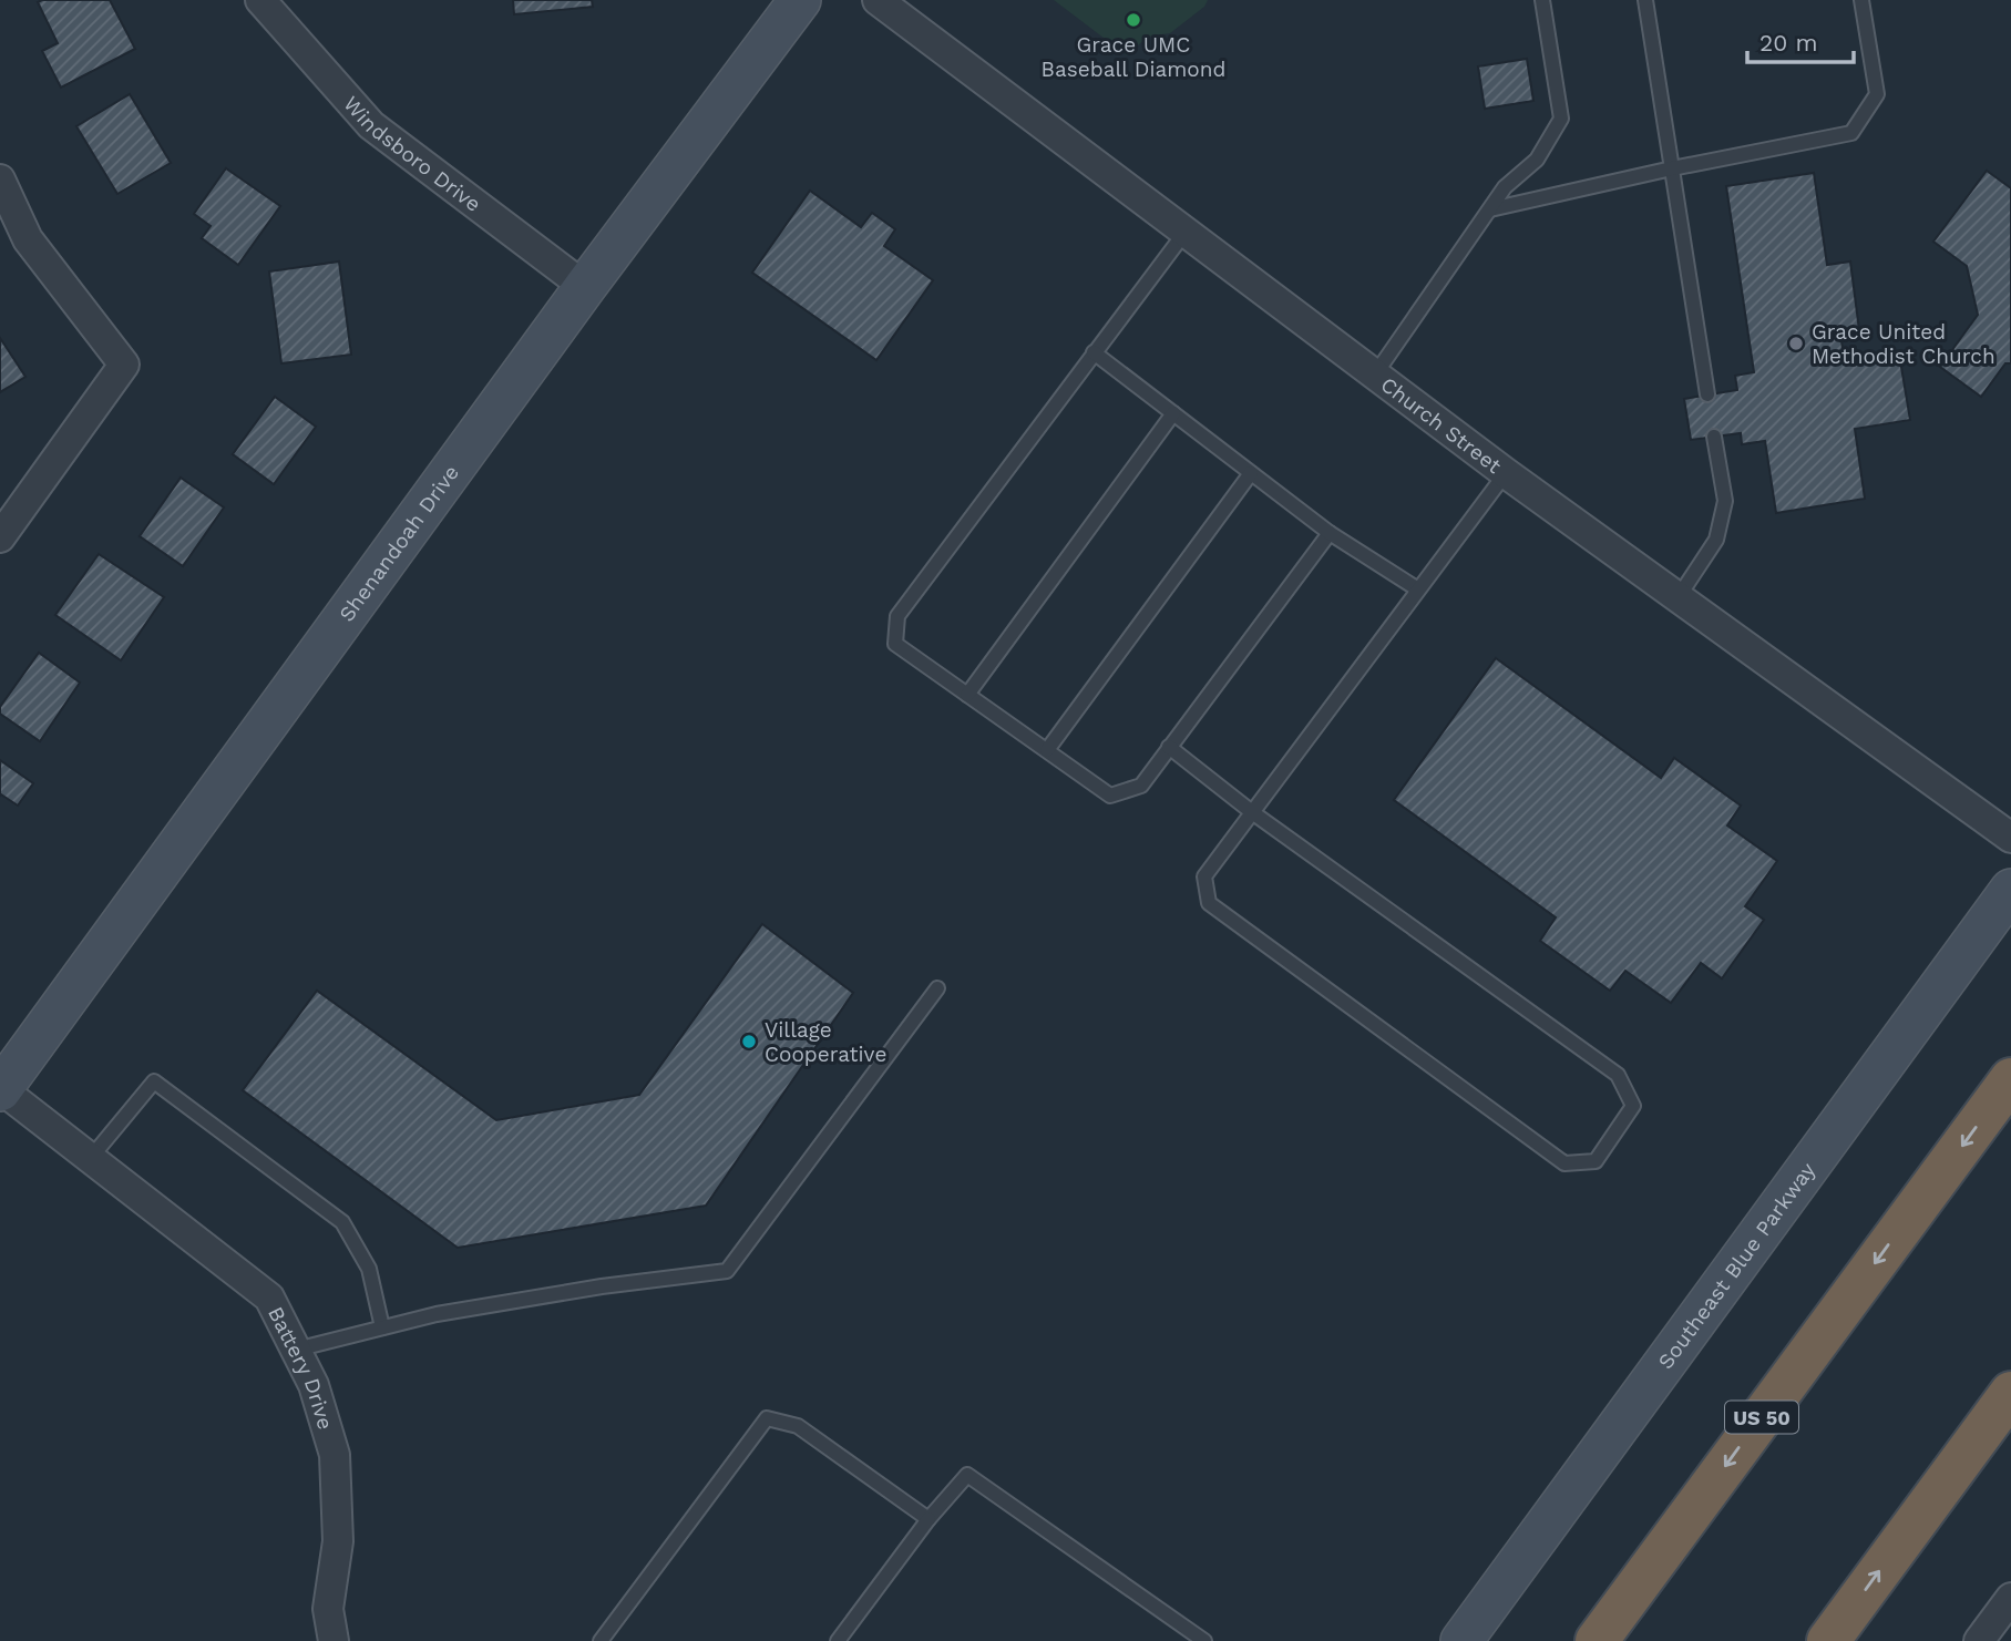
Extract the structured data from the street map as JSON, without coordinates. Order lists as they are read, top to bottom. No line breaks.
{"streets":{"highway":["US 50"],"street":["Windsboro Drive","Church Street","Shenandoah Drive","Southeast Blue Parkway","Battery Drive"]},"crossings":[["Windsboro Drive","Shenandoah Drive"],["Shenandoah Drive","Battery Drive"]],"places":["Grace UMC Baseball Diamond","Grace United Methodist Church","Village Cooperative"],"scale_bar":"20 m"}
